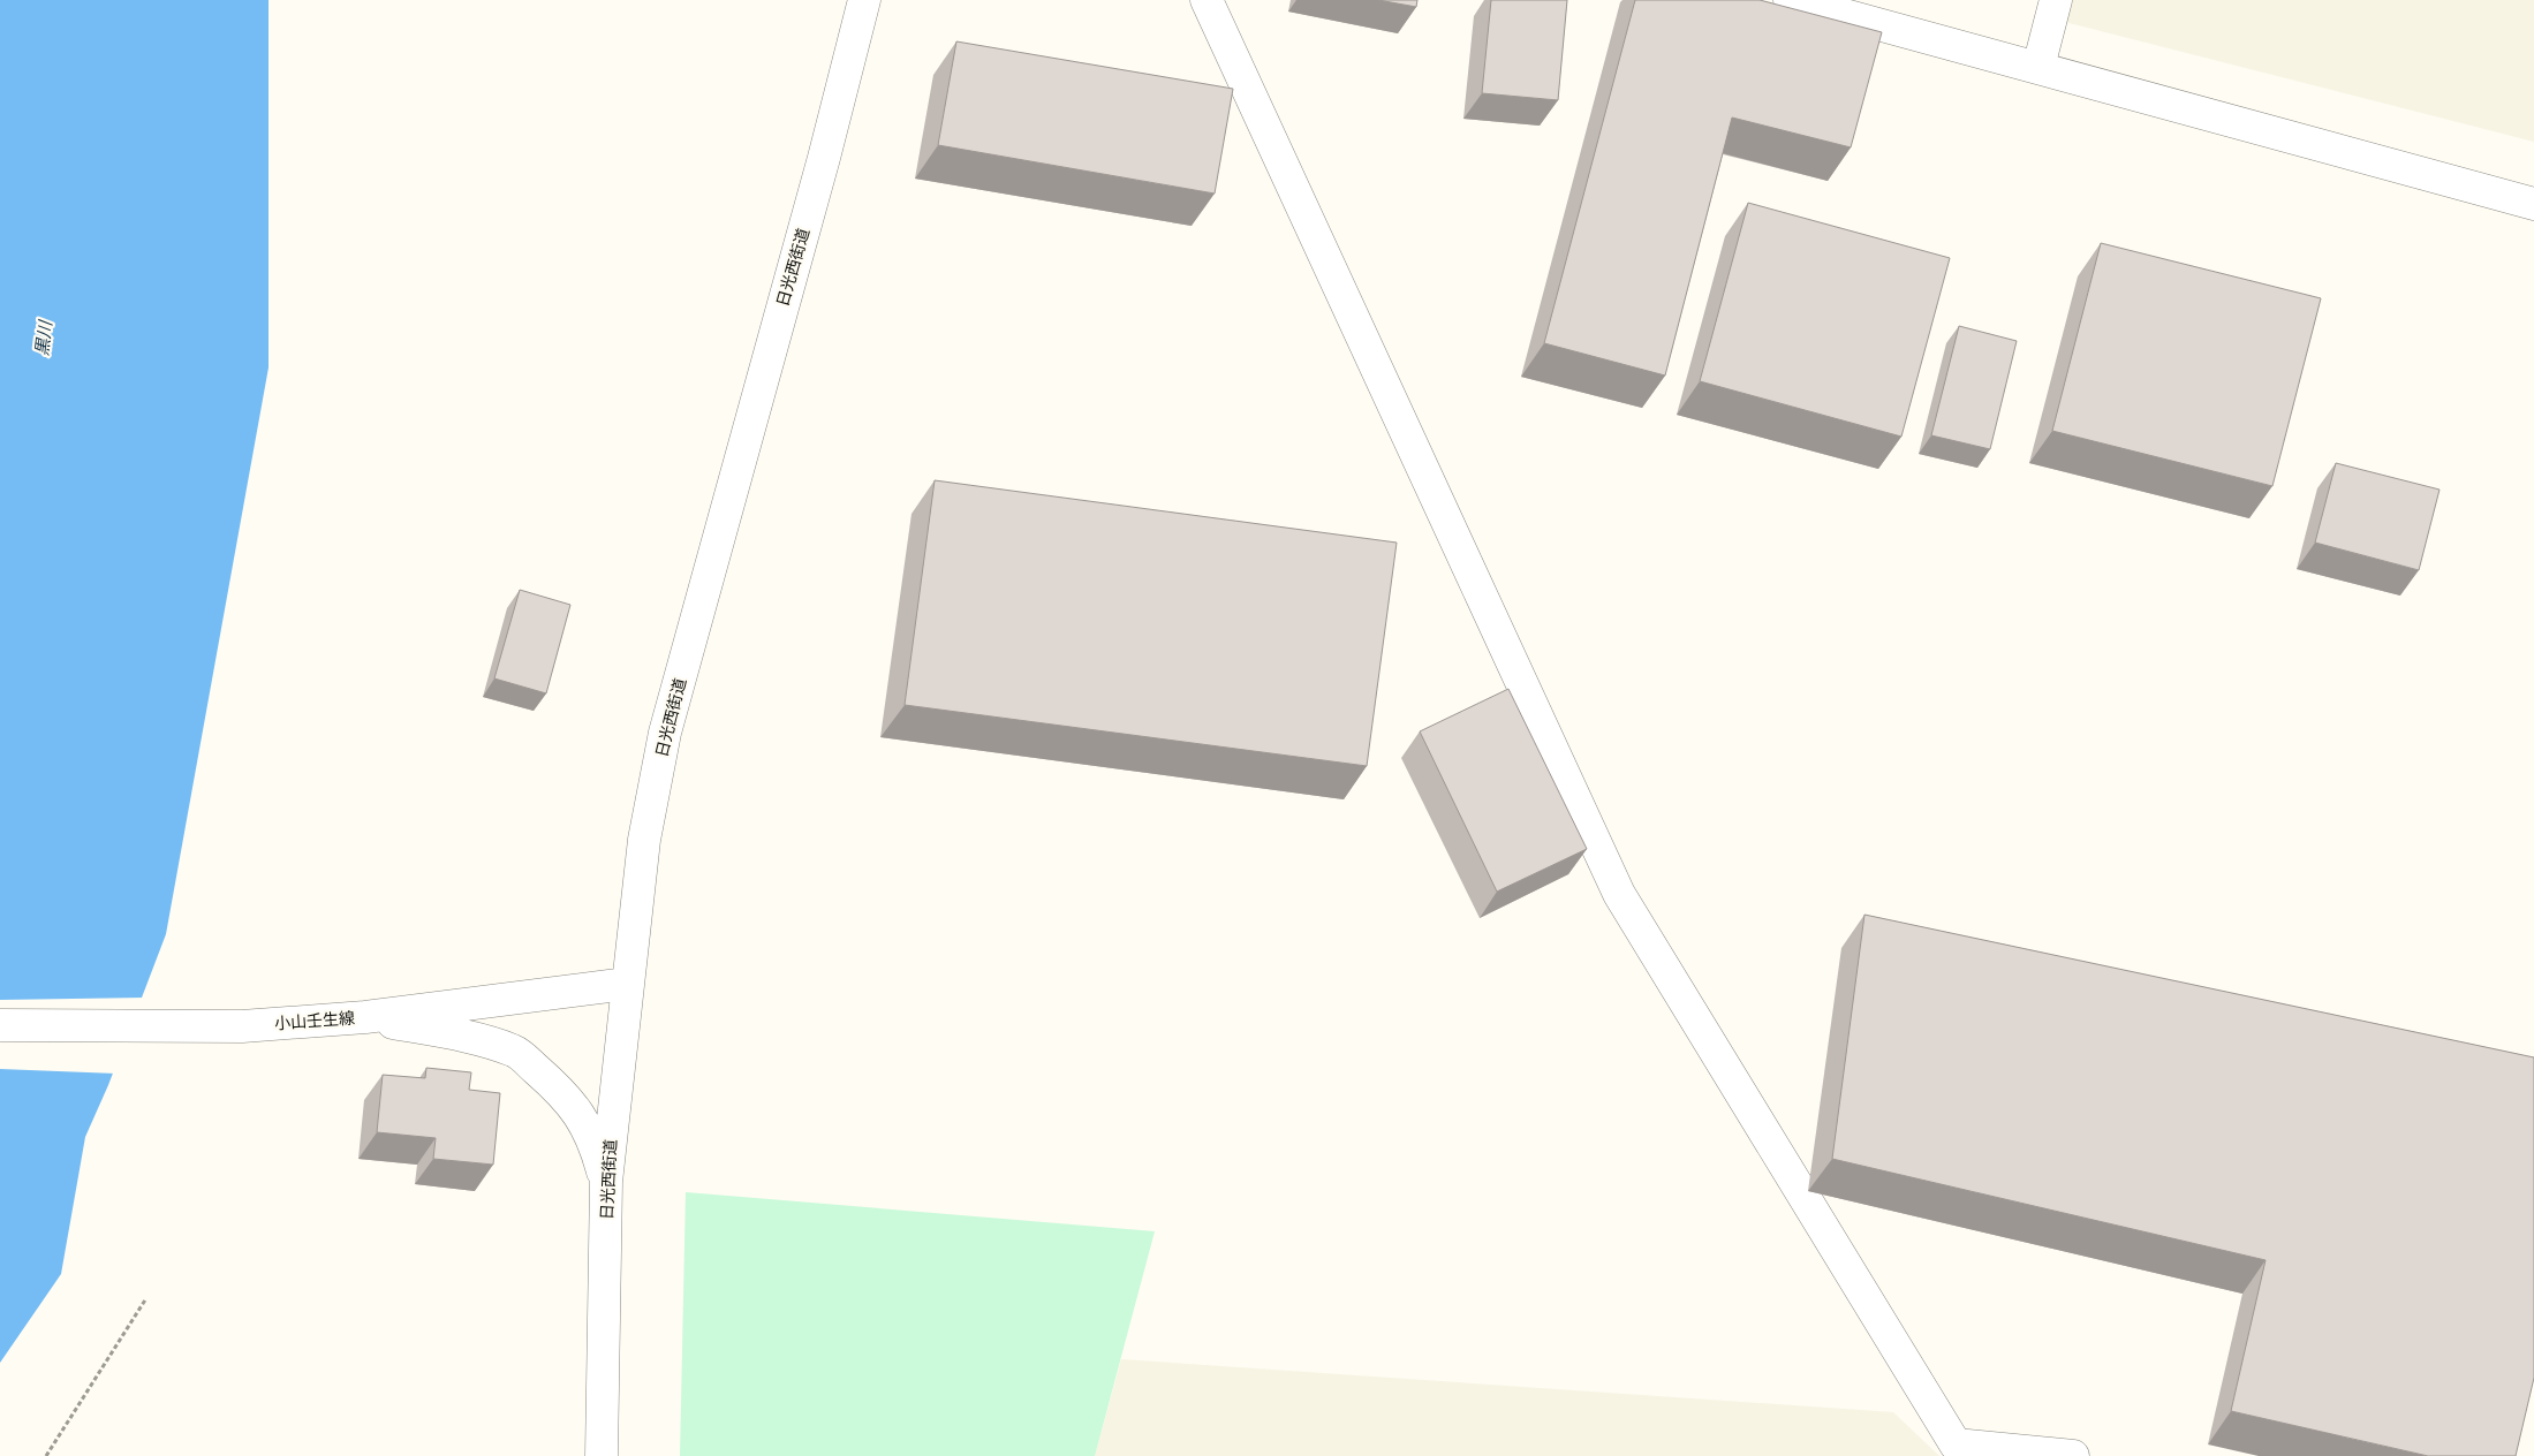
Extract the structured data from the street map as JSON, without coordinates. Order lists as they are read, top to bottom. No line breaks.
{"streets":{"street":["日光西街道","小山壬生線"]},"crossings":[["日光西街道","小山壬生線"]],"water":["黒川"]}
